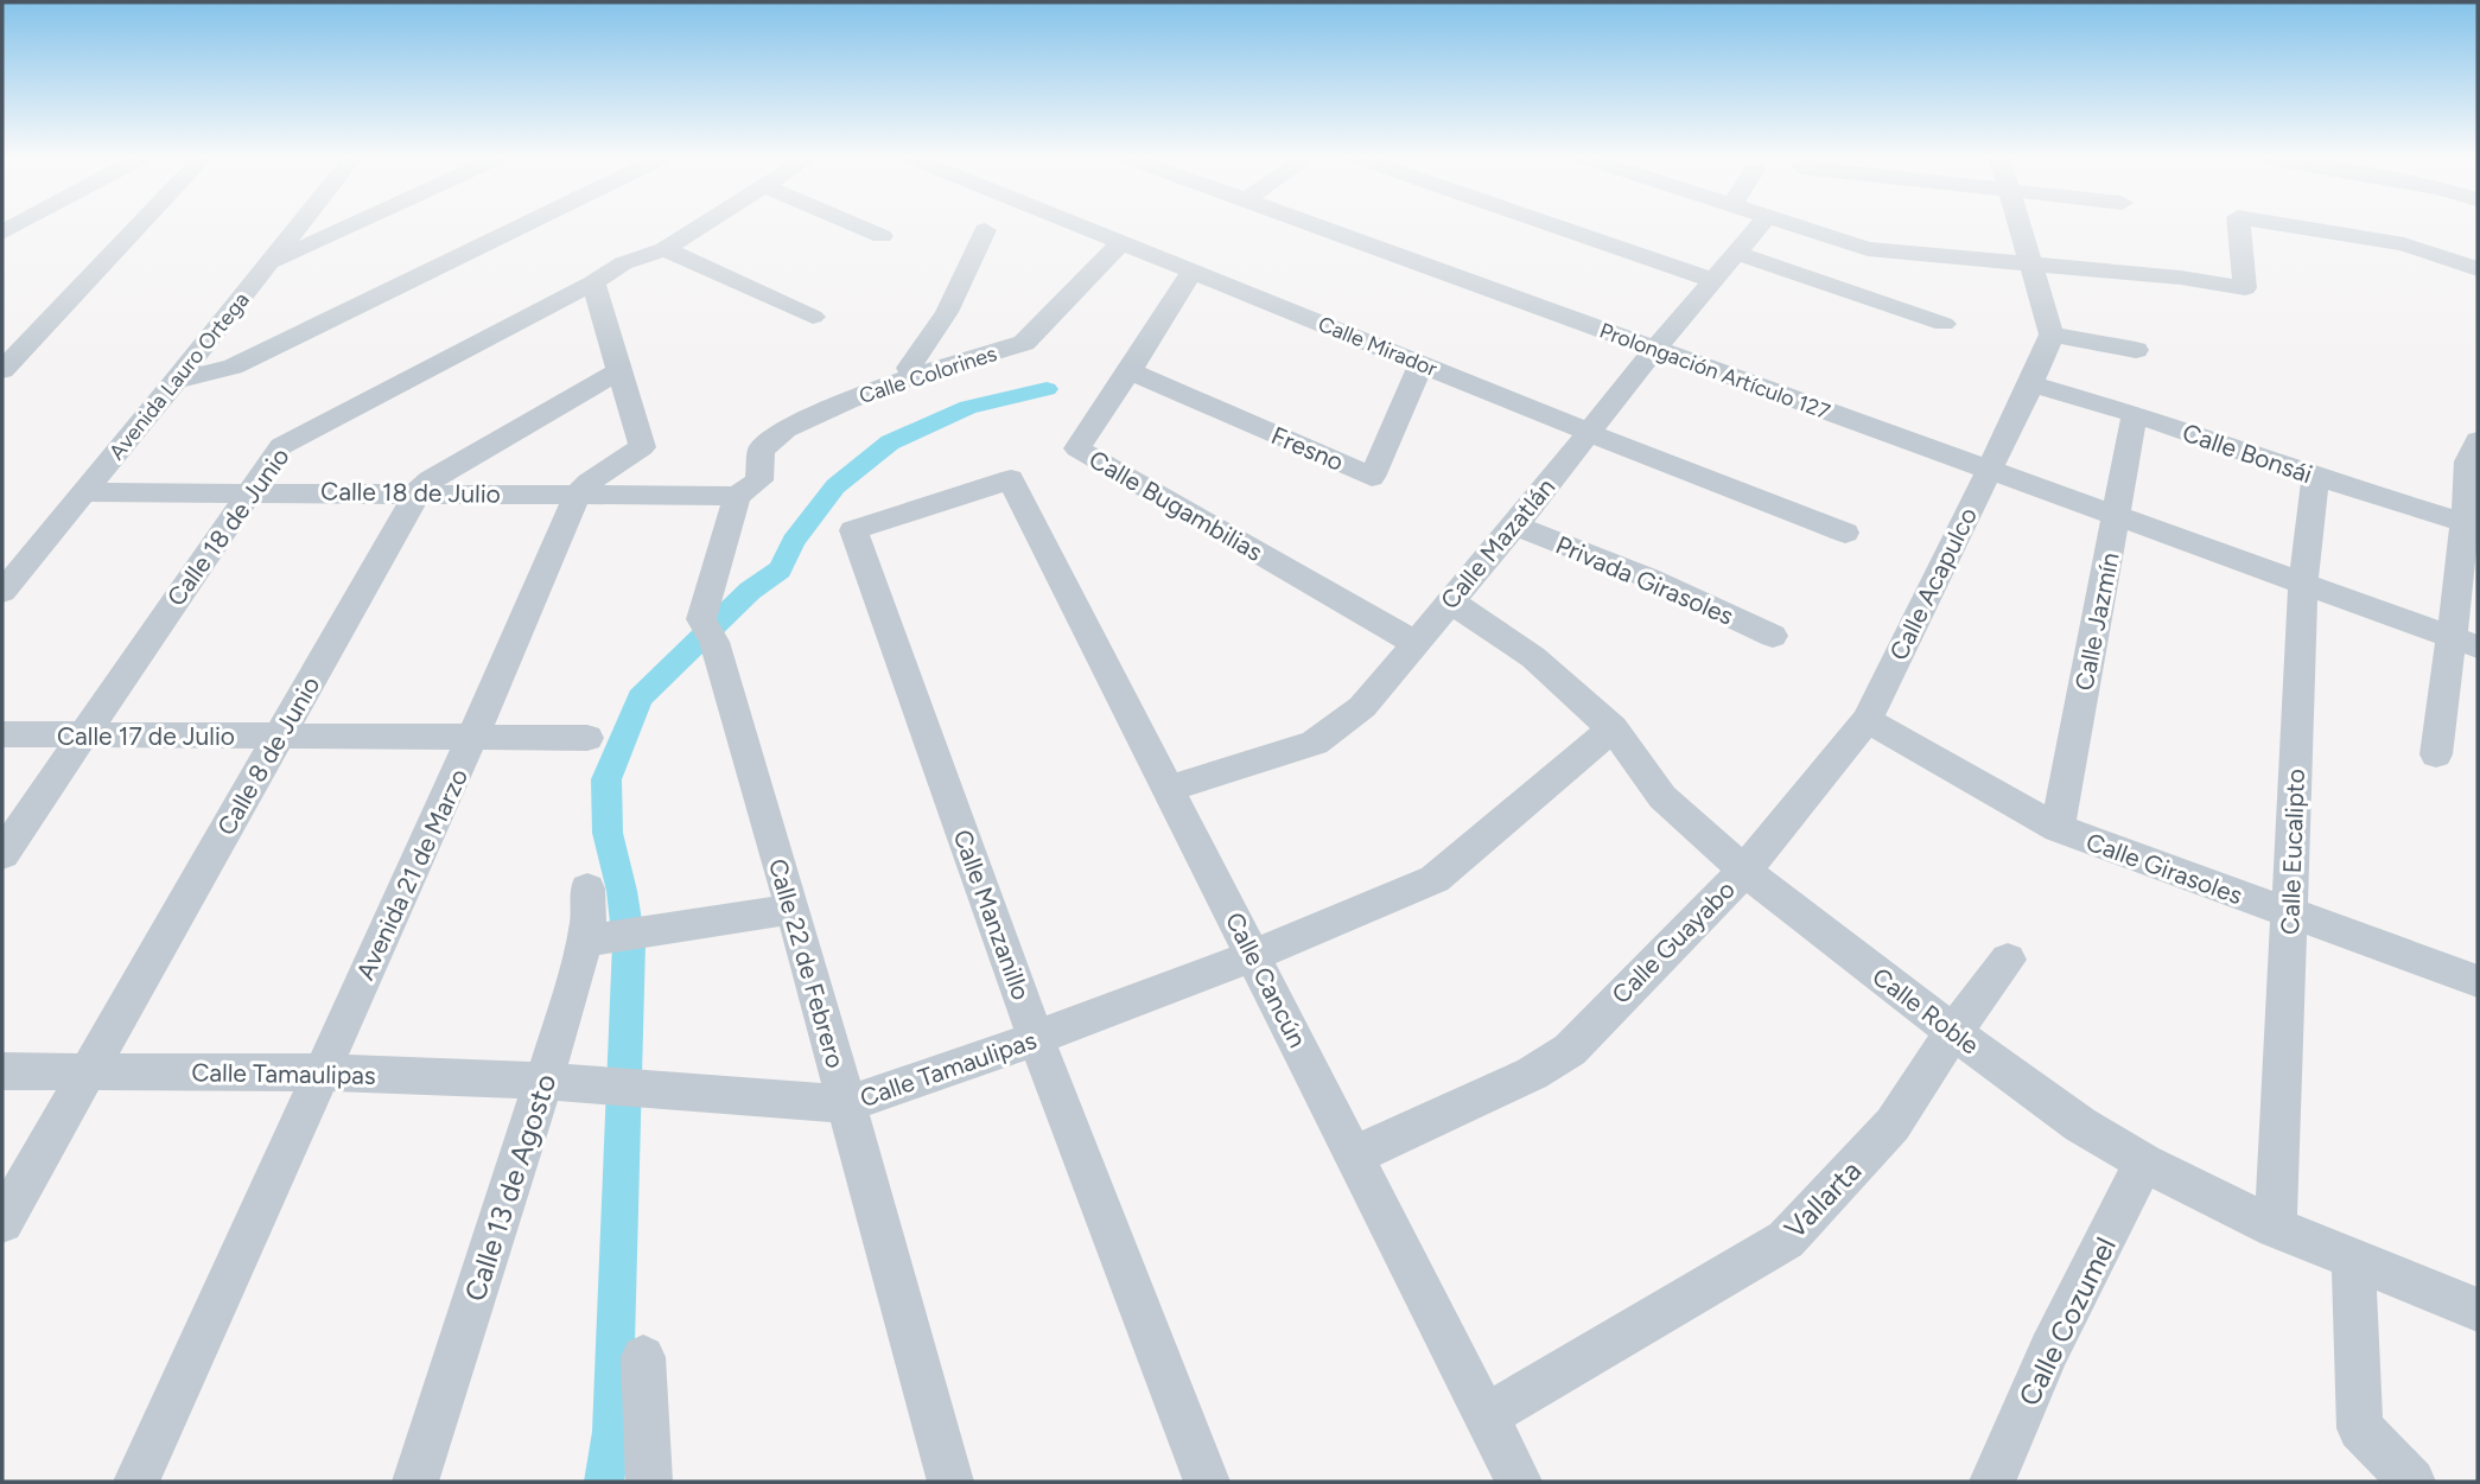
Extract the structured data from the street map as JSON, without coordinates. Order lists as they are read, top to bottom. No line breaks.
{"streets":{"street":["Calle Mirador","Prolongación Artículo 127","Calle Colorines","Avenida Lauro Ortega","Fresno","Calle Bonsái","Calle 18 de Julio","Calle Bugambilias","Calle 18 de Junio","Calle Mazatlán","Privada Girasoles","Calle Acapulco","Calle Jazmín","Calle 17 de Julio","Calle 8 de Junio","Calle Eucalipto","Calle Girasoles","Avenida 21 de Marzo","Calle Manzanillo","Calle Guayabo","Calle 22 de Febrero","Calle Cancún","Calle Roble","Calle Tamaulipas","Calle 13 de Agosto","Vallarta","Calle Cozumel"]},"crossings":[["Calle Mirador","Calle Colorines"],["Calle Mirador","Fresno"],["Calle Mirador","Calle Bugambilias"],["Calle Mirador","Calle Mazatlán"],["Prolongación Artículo 127","Calle Mazatlán"],["Prolongación Artículo 127","Calle Acapulco"],["Prolongación Artículo 127","Calle Jazmín"],["Prolongación Artículo 127","Calle Eucalipto"],["Calle Colorines","Calle 18 de Julio"],["Calle Colorines","Calle 22 de Febrero"],["Avenida Lauro Ortega","Calle 18 de Julio"],["Fresno","Calle Bugambilias"],["Calle Bonsái","Calle Acapulco"],["Calle Bonsái","Calle Jazmín"],["Calle Bonsái","Calle Eucalipto"],["Calle 18 de Julio","Calle 18 de Junio"],["Calle 18 de Julio","Calle 8 de Junio"],["Calle 18 de Julio","Avenida 21 de Marzo"],["Calle 18 de Julio","Calle 22 de Febrero"],["Calle Bugambilias","Calle Mazatlán"],["Calle 18 de Junio","Calle 17 de Julio"],["Calle 18 de Junio","Avenida 21 de Marzo"],["Calle Mazatlán","Privada Girasoles"],["Calle Mazatlán","Calle Cancún"],["Calle Mazatlán","Calle Roble"],["Calle Acapulco","Calle Girasoles"],["Calle Acapulco","Calle Guayabo"],["Calle Acapulco","Calle Roble"],["Calle Jazmín","Calle Girasoles"],["Calle 17 de Julio","Calle 8 de Junio"],["Calle 17 de Julio","Avenida 21 de Marzo"],["Calle 8 de Junio","Avenida 21 de Marzo"],["Calle 8 de Junio","Calle Tamaulipas"],["Calle Eucalipto","Calle Girasoles"],["Calle Eucalipto","Calle Roble"],["Avenida 21 de Marzo","Calle Tamaulipas"],["Calle Manzanillo","Calle Cancún"],["Calle Manzanillo","Calle Tamaulipas"],["Calle Guayabo","Calle Cancún"],["Calle Guayabo","Calle Roble"],["Calle 22 de Febrero","Calle Tamaulipas"],["Calle Cancún","Calle Tamaulipas"],["Calle Cancún","Vallarta"],["Calle Roble","Calle Tamaulipas"],["Calle Roble","Vallarta"],["Calle Roble","Calle Cozumel"],["Calle Tamaulipas","Calle 13 de Agosto"]]}
